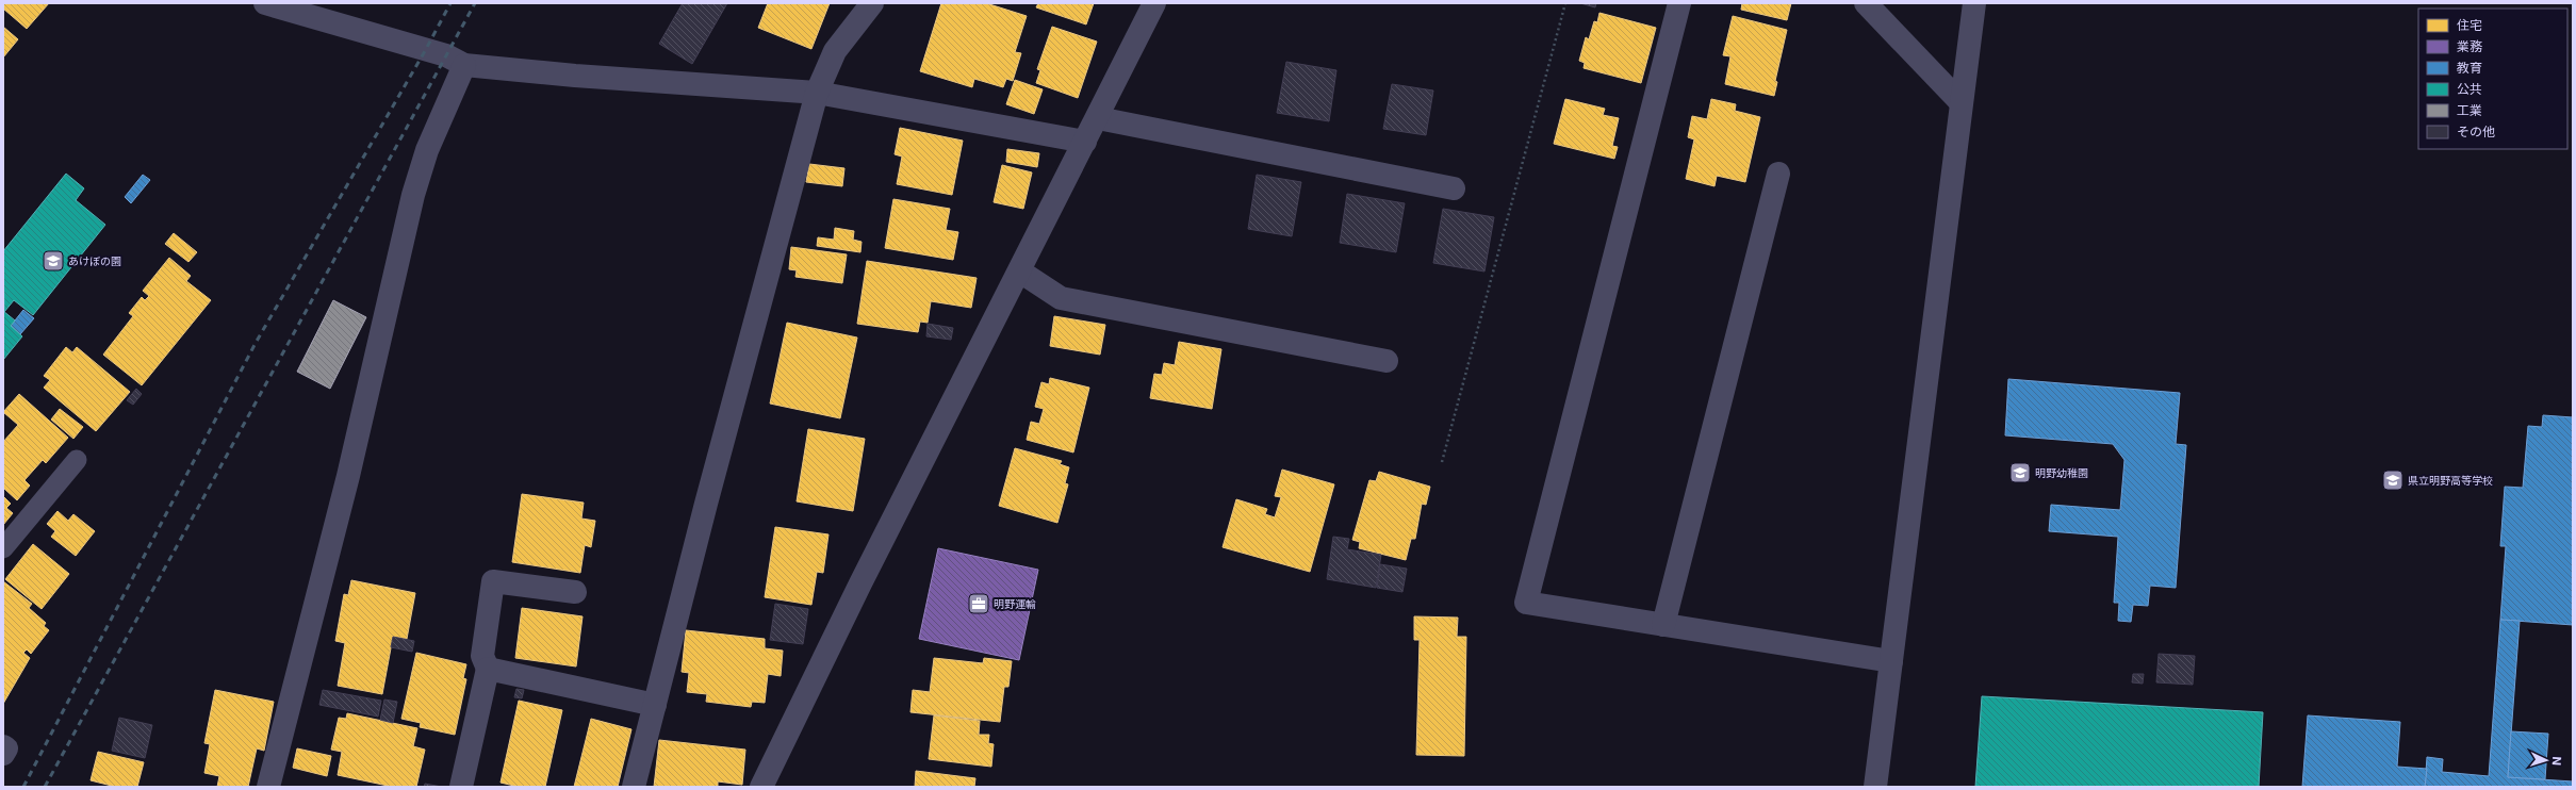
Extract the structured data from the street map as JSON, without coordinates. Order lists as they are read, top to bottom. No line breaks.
{"places":{"school or university":["あけぼの園","明野幼稚園","県立明野高等学校"],"office":["明野運輸"]},"legend":["住宅","業務","教育","公共","工業","その他"],"north":"right"}
